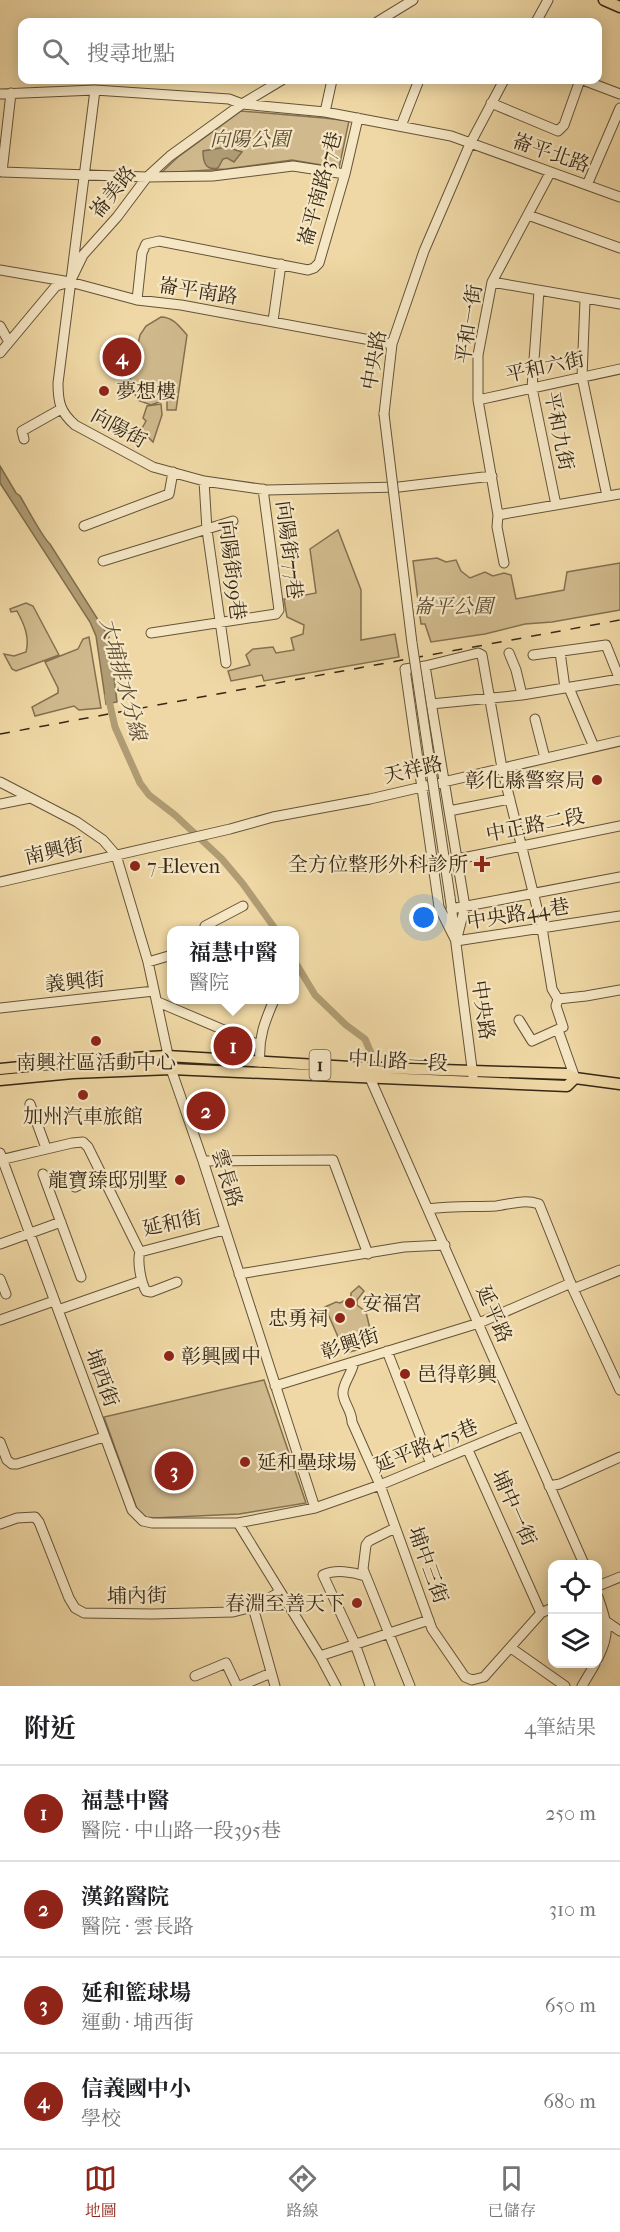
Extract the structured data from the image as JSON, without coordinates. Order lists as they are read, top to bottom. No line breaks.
{"streets":{"main road":["中山路一段","1"],"street":["崙平北路","崙平南路37巷","崙美路","崙平南路","平和一街","中央路","平和六街","向陽街","平和九街","向陽街77巷","向陽街99巷","天祥路","中正路二段","南興街","中央路44巷","義興街","雲長路","延和街","延平路","彰興街","埔西街","延平路475巷","埔中一街","埔中三街","埔內街"]},"crossings":[["崙平北路","平和一街"],["崙平北路","中央路"],["崙美路","崙平南路"],["崙平南路","中央路"],["平和一街","平和六街"],["平和一街","向陽街"],["中央路","天祥路"],["中央路","中正路二段"],["中央路","中央路44巷"],["中央路","中山路一段"],["平和六街","平和九街"],["向陽街","向陽街77巷"],["向陽街","向陽街99巷"],["向陽街77巷","向陽街99巷"],["天祥路","南興街"],["天祥路","雲長路"],["南興街","雲長路"],["義興街","雲長路"],["中山路一段","雲長路"],["中山路一段","延平路"],["雲長路","延和街"],["雲長路","彰興街"],["雲長路","延平路475巷"],["延和街","埔西街"],["延平路","彰興街"],["延平路","延平路475巷"],["彰興街","埔中三街"],["埔西街","延平路475巷"],["延平路475巷","埔中一街"],["延平路475巷","埔中三街"],["埔中一街","埔中三街"]],"water":["大埔排水分線"],"parks":["向陽公園","崙平公園"],"places":{"other":["夢想樓","彰化縣警察局","7-Eleven","南興社區活動中心","加州汽車旅館","龍寶臻邸別墅","安福宮","忠勇祠","彰興國中","邑得彰興","延和壘球場","春淵至善天下"],"health":["全方位整形外科診所"]},"page":{"search":"搜尋地點","pins":["4","1","2","3"],"popup":["福慧中醫","醫院"],"heading":["附近","4筆結果"],"list":[{"mark":"1","name":"福慧中醫","note":"醫院 · 中山路一段395巷","value":"250 m"},{"mark":"2","name":"漢銘醫院","note":"醫院 · 雲長路","value":"310 m"},{"mark":"3","name":"延和籃球場","note":"運動 · 埔西街","value":"650 m"},{"mark":"4","name":"信義國中小","note":"學校","value":"680 m"}],"nav":["地圖","路線","已儲存"]}}
